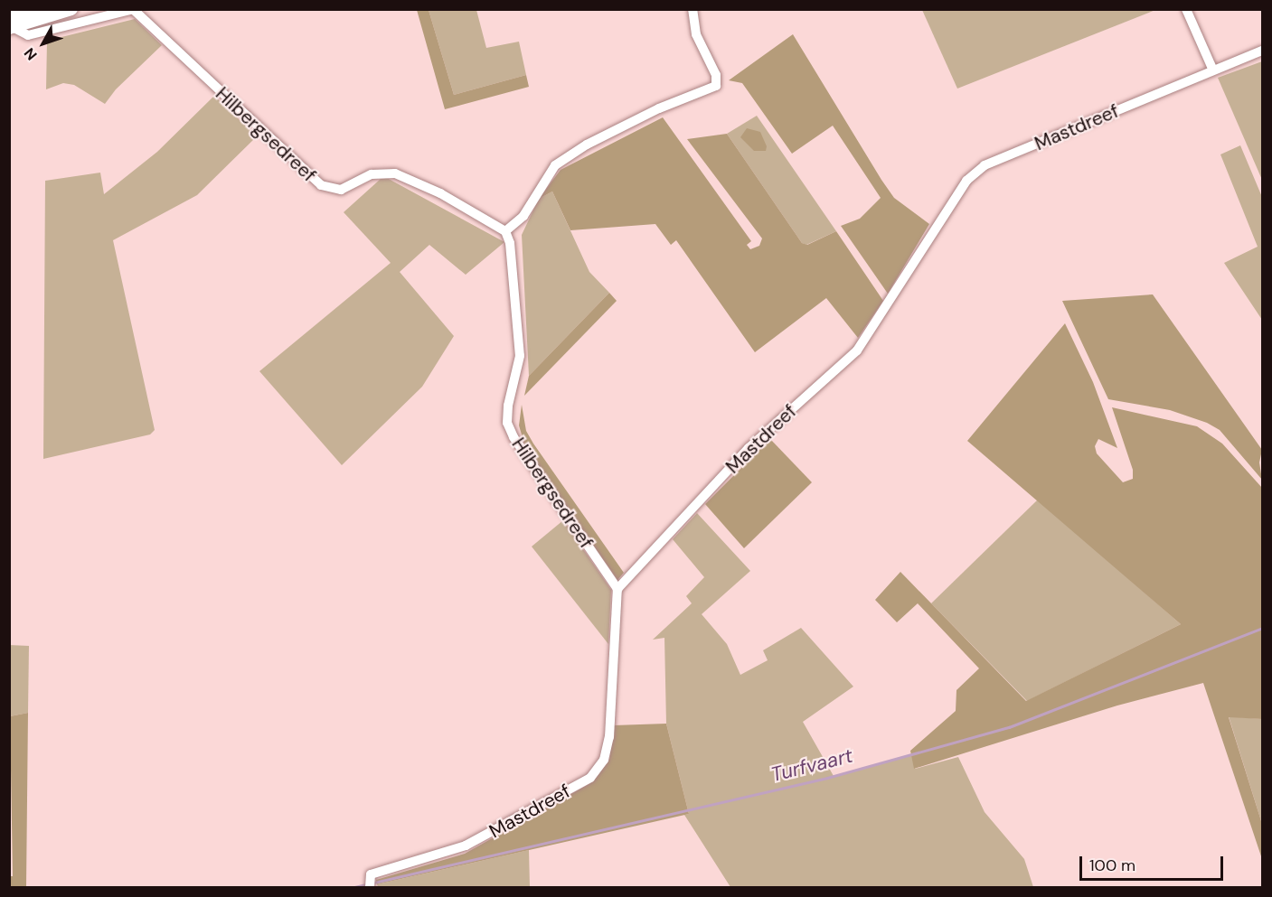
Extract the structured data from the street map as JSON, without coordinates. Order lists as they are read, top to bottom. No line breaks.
{"streets":{"street":["Mastdreef","Hilbergsedreef"]},"crossings":[["Mastdreef","Hilbergsedreef"]],"water":["Turfvaart"],"scale_bar":"100 m","north":"bottom left"}
